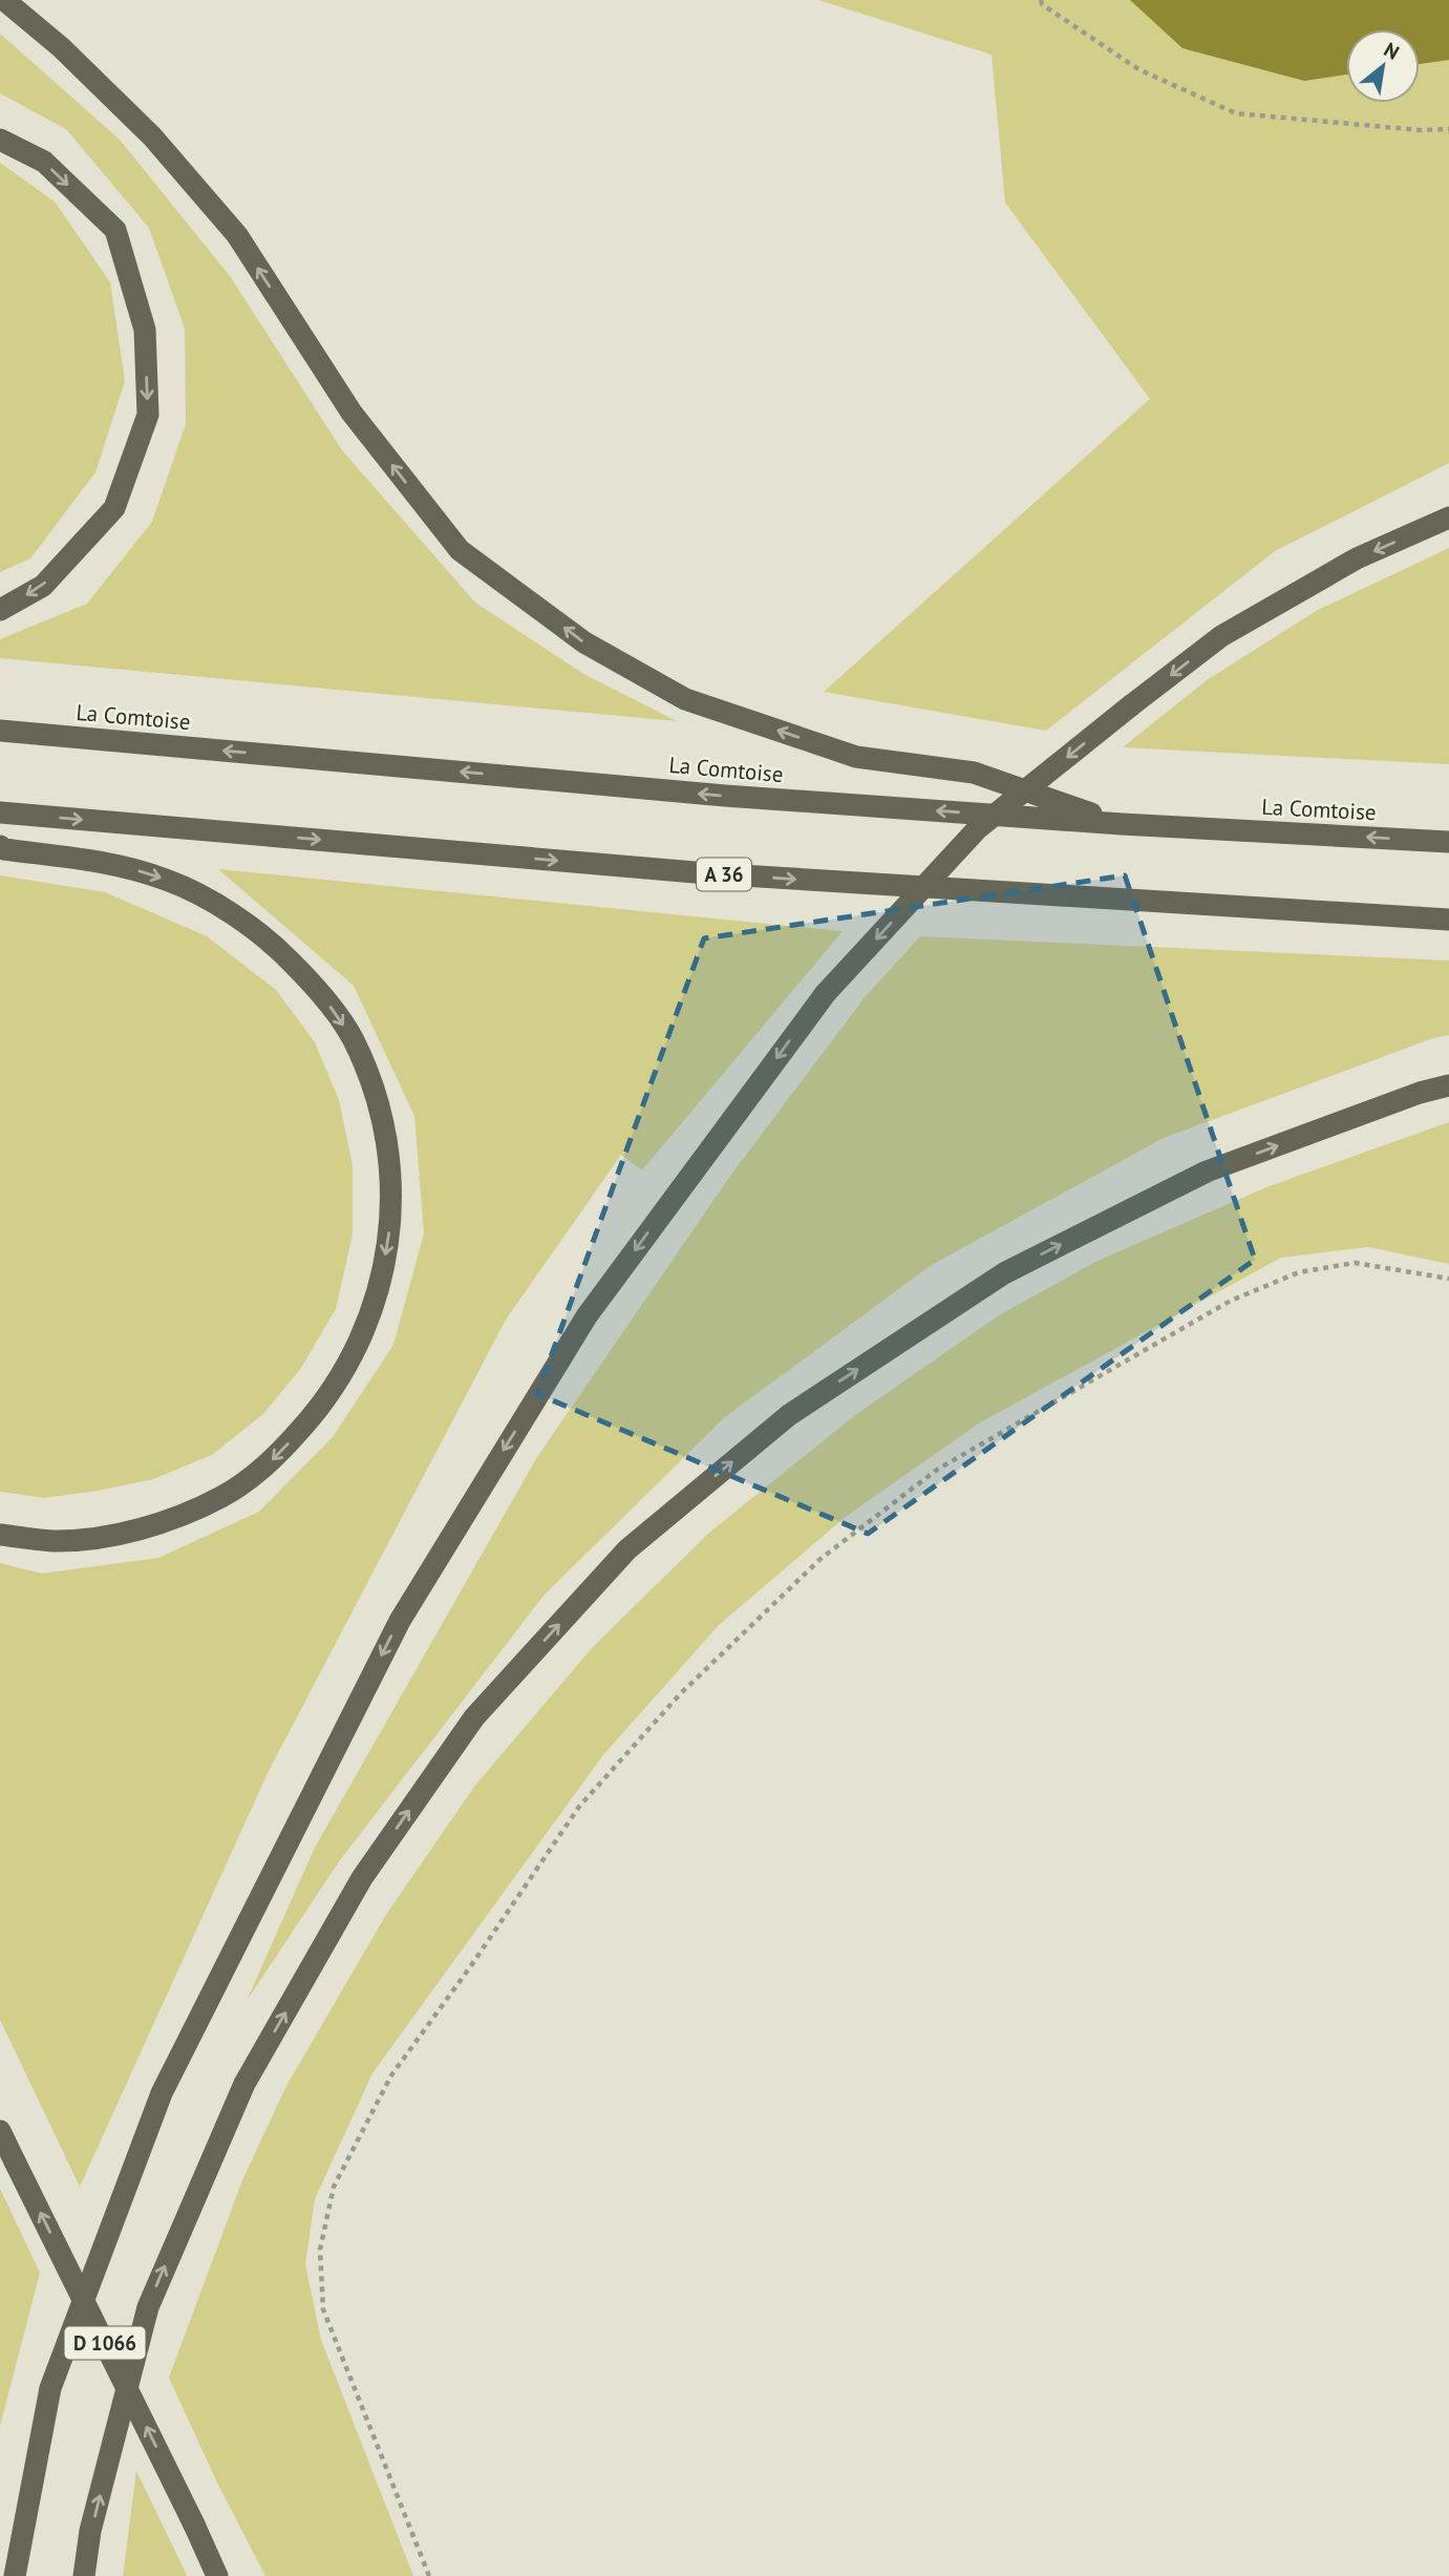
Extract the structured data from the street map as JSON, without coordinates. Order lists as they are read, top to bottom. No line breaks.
{"streets":{"highway":["La Comtoise","A 36","D 1066"]},"north":"top right"}
